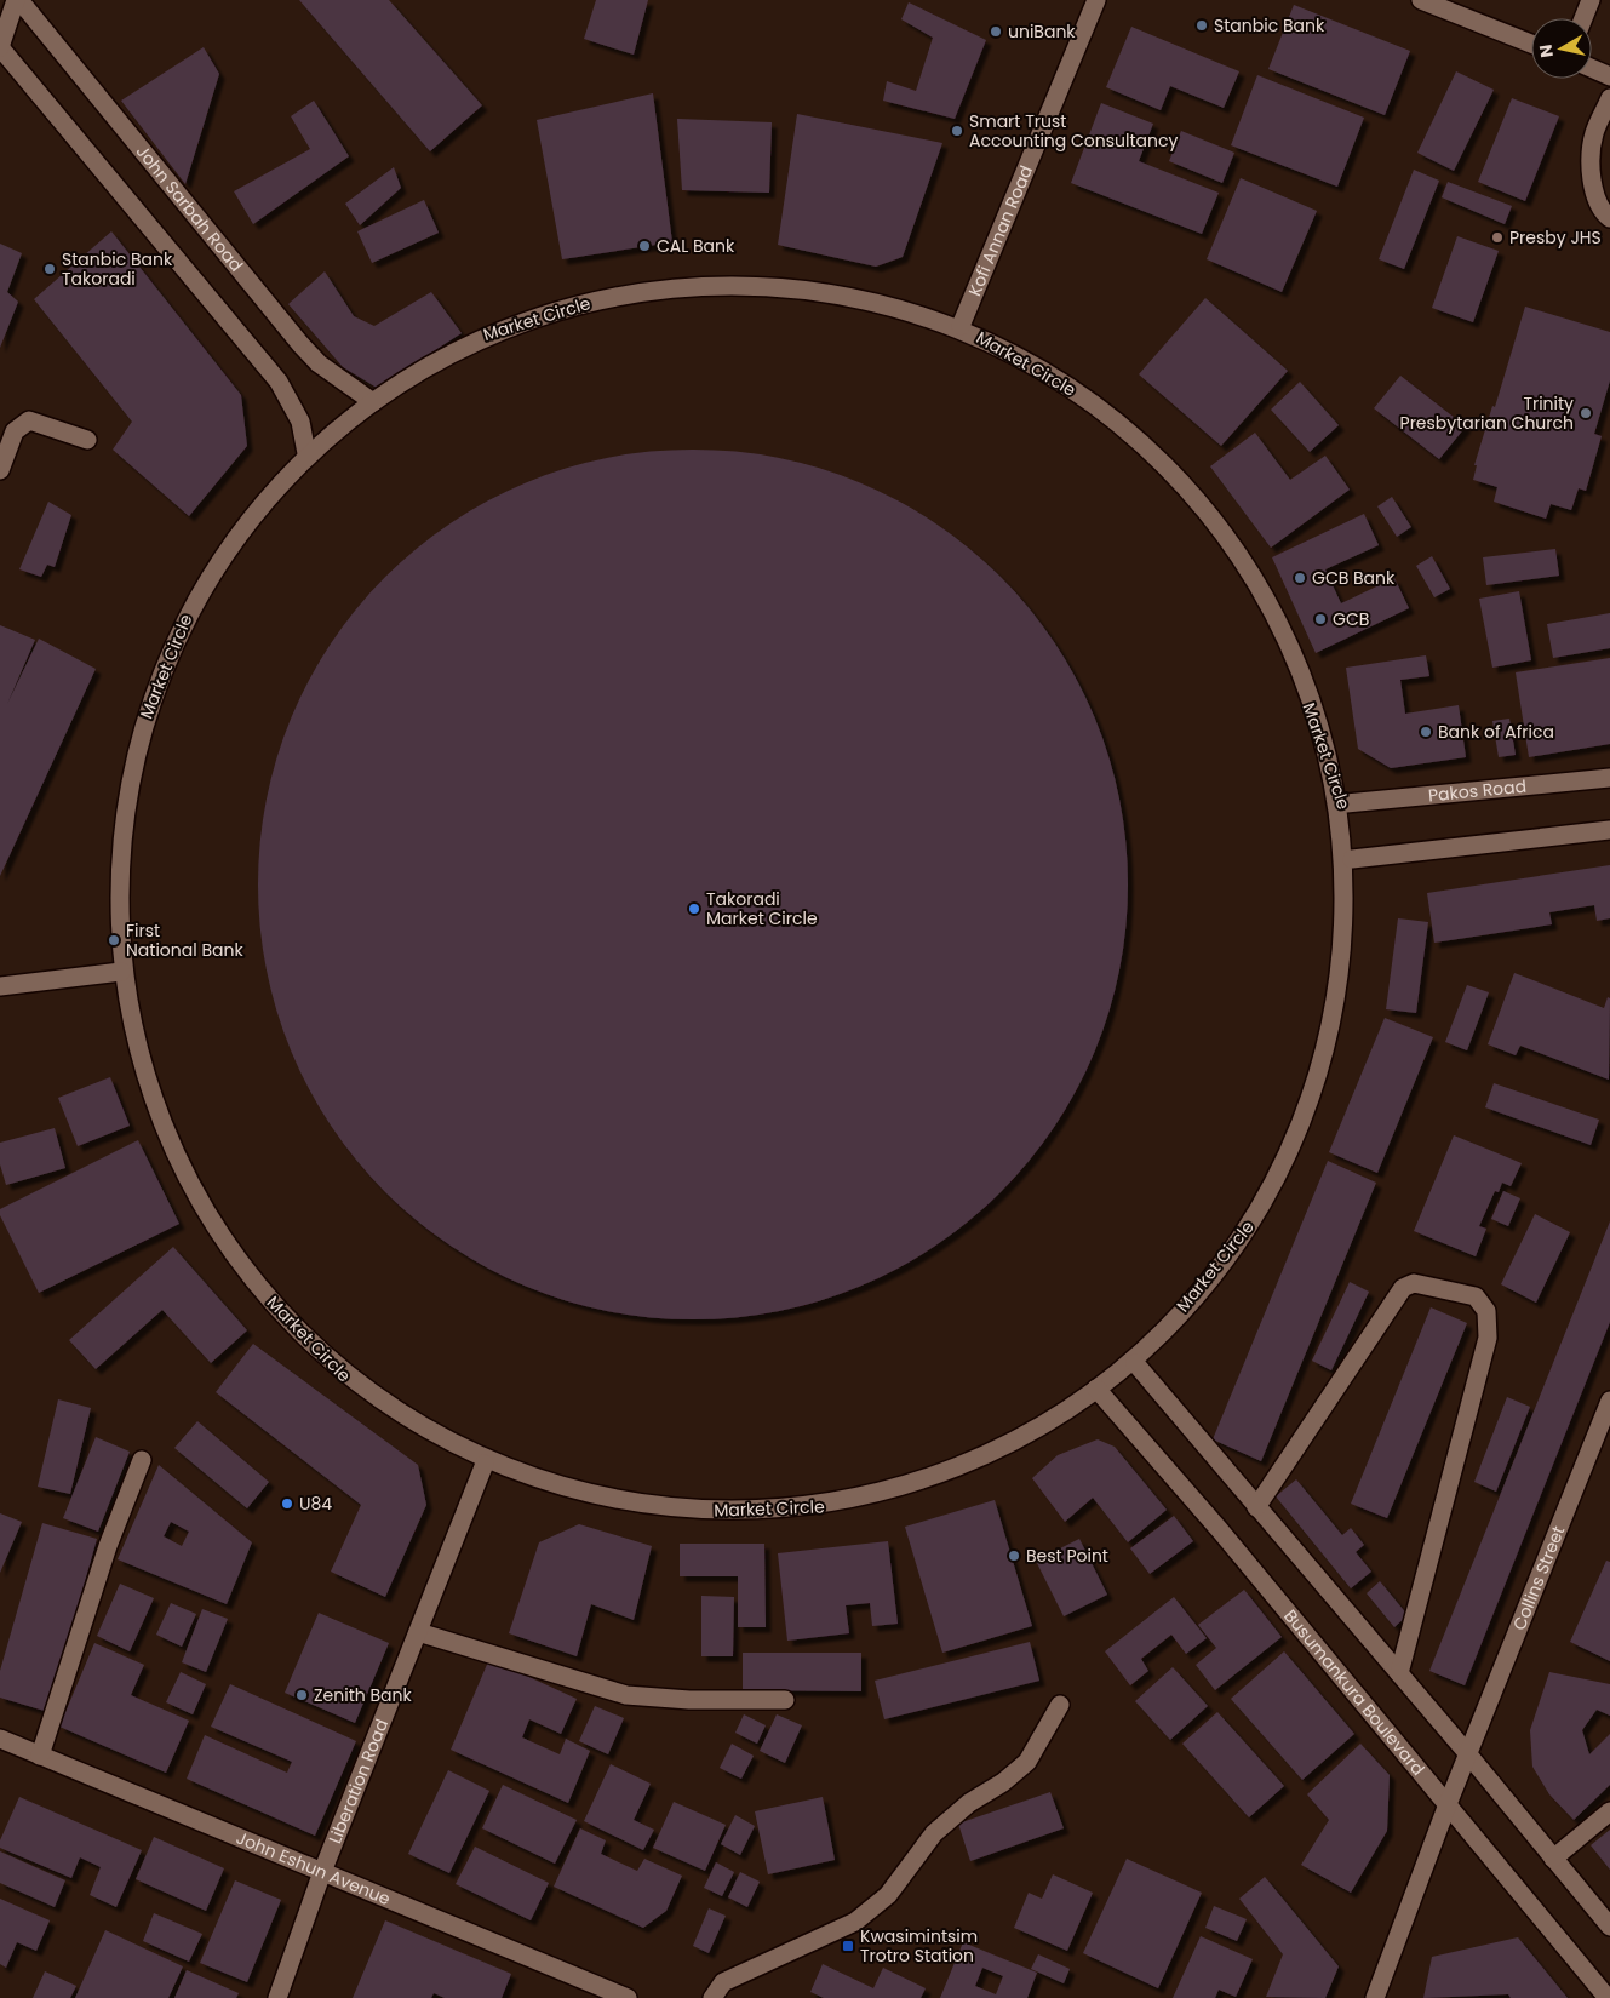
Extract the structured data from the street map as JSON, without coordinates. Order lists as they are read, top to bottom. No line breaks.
{"streets":{"street":["John Sarbah Road","Kofi Annan Road","Market Circle","Pakos Road","Collins Street","Busumankura Boulevard","Liberation Road","John Eshun Avenue"]},"crossings":[["John Sarbah Road","Market Circle"],["Kofi Annan Road","Market Circle"],["Market Circle","Pakos Road"],["Market Circle","Busumankura Boulevard"],["Market Circle","Liberation Road"],["Collins Street","Busumankura Boulevard"],["Liberation Road","John Eshun Avenue"]],"places":{"other":["Stanbic Bank","uniBank","Smart Trust Accounting Consultancy","Presby JHS","CAL Bank","Stanbic Bank Takoradi","Trinity Presbytarian Church","GCB Bank","GCB","Bank of Africa","Takoradi Market Circle","First National Bank","U84","Best Point","Zenith Bank"],"transit":["Kwasimintsim Trotro Station"]},"north":"left"}
